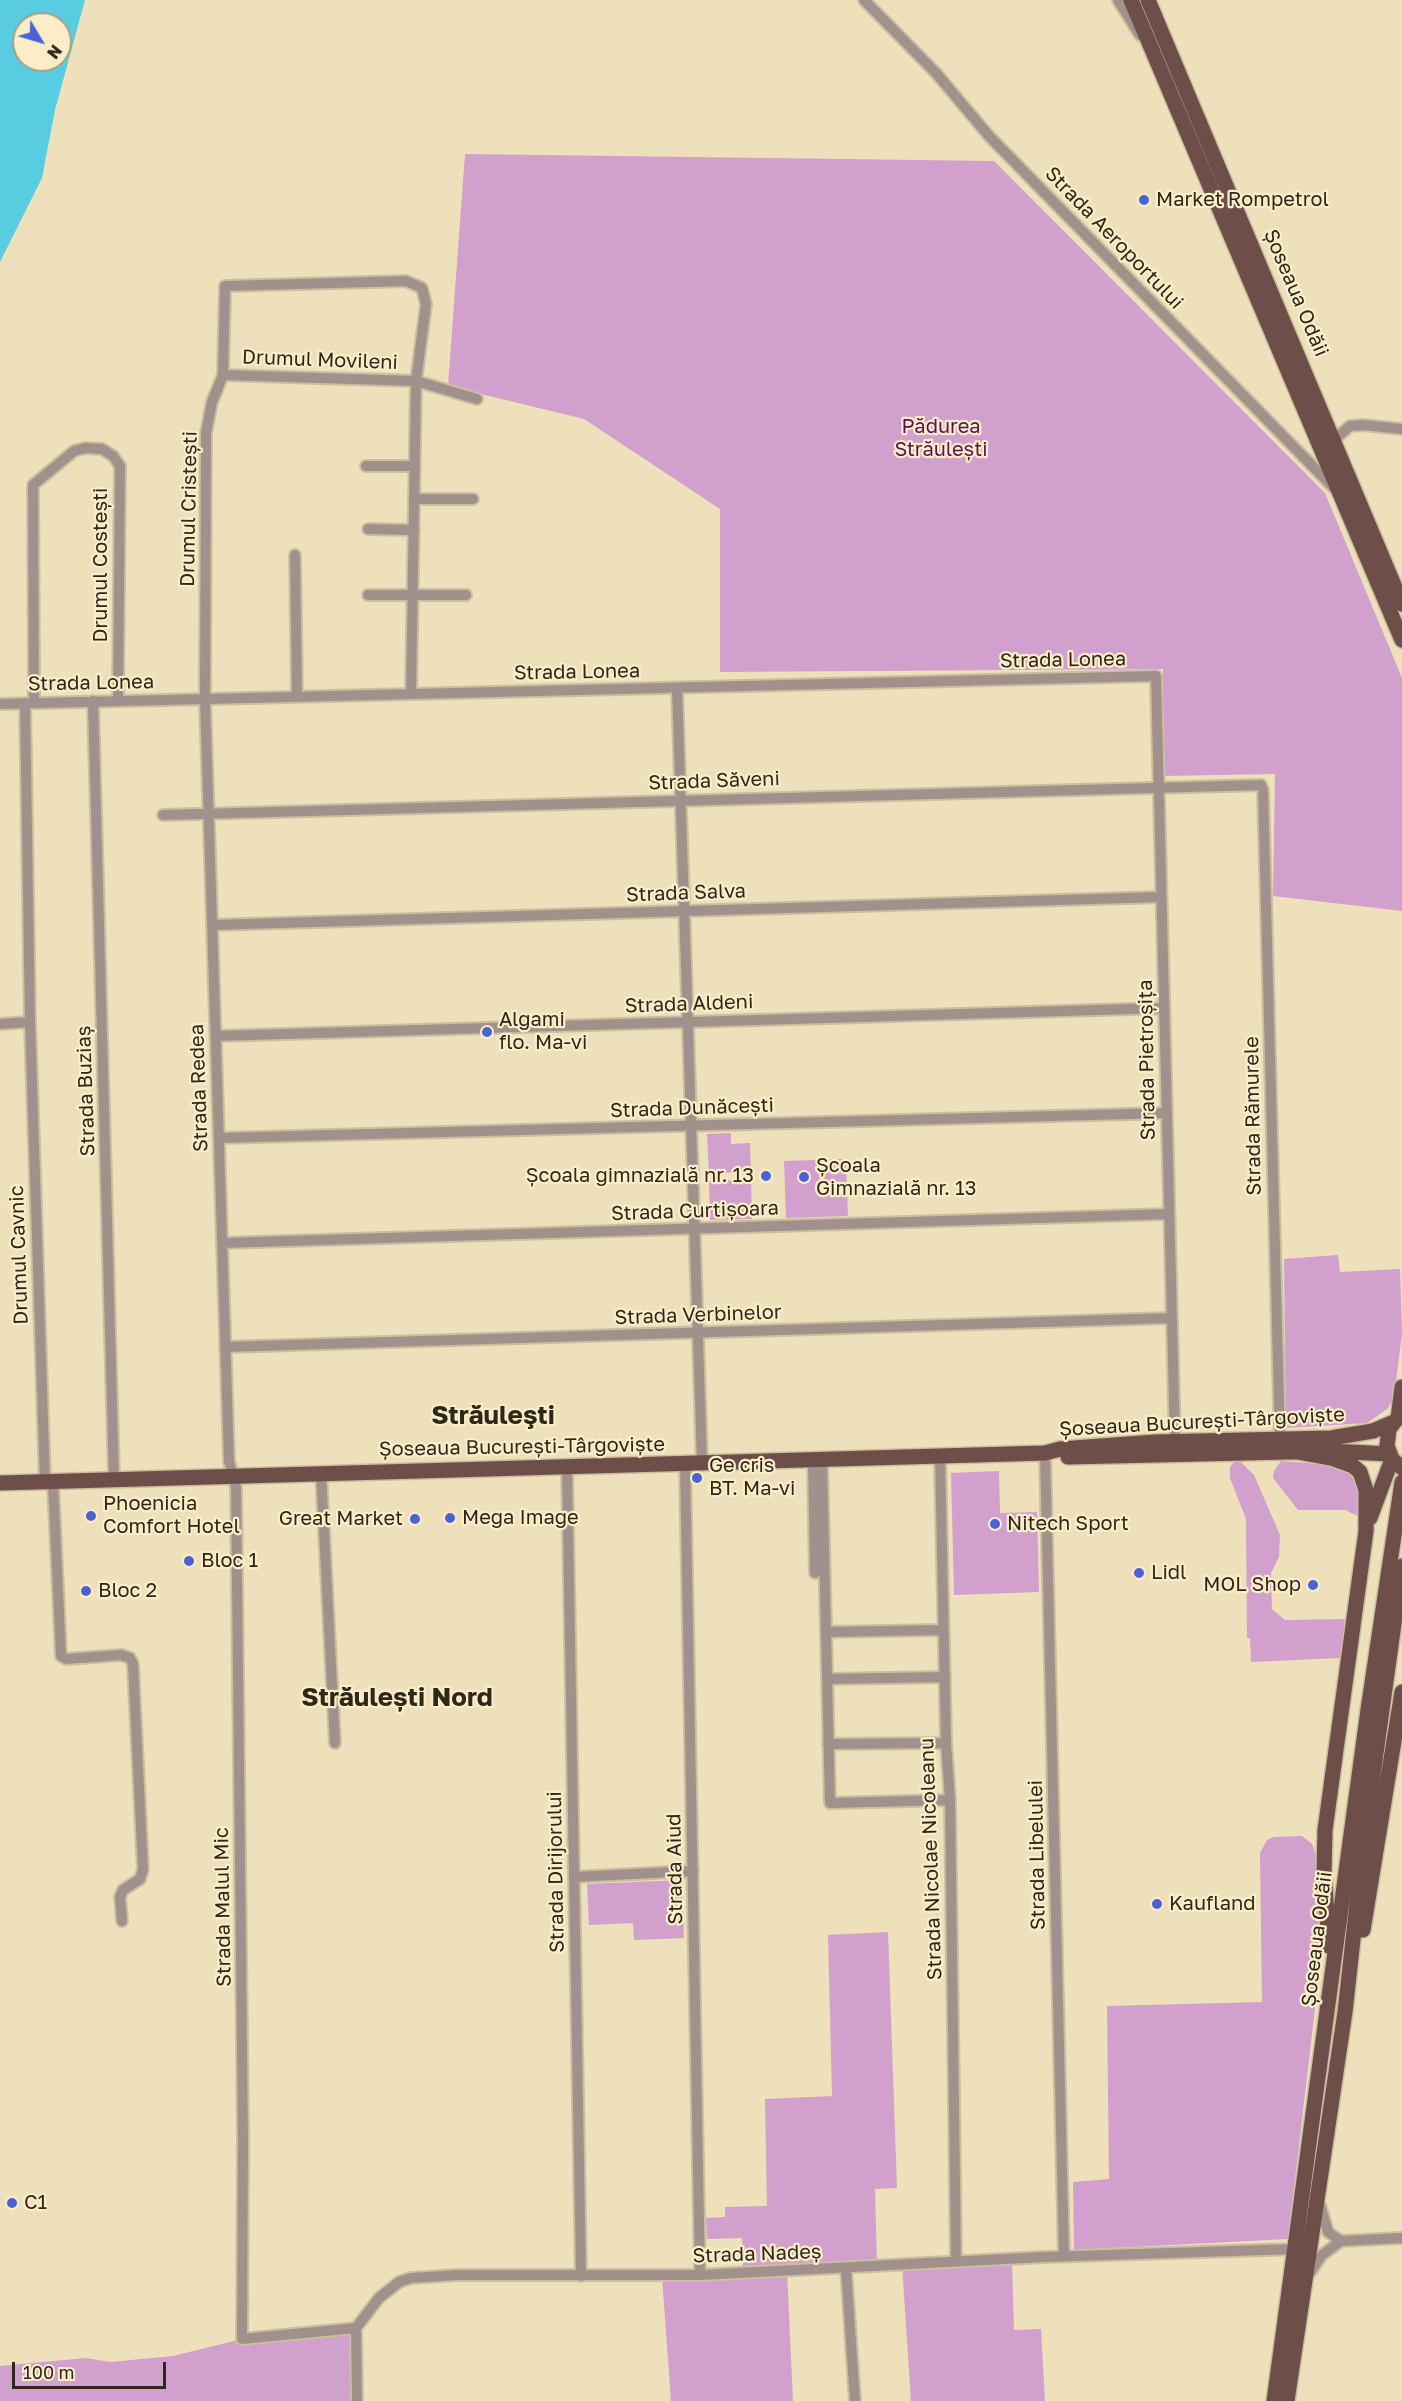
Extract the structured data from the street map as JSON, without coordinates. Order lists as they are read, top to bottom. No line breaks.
{"streets":{"main road":["Șoseaua Odăii","Șoseaua București-Târgoviște"],"street":["Strada Aeroportului","Drumul Movileni","Drumul Cristești","Drumul Costești","Strada Lonea","Strada Săveni","Strada Salva","Strada Aldeni","Strada Pietroșița","Strada Redea","Strada Buziaș","Strada Dunăcești","Strada Rămurele","Strada Curtișoara","Drumul Cavnic","Strada Verbinelor","Strada Libelulei","Strada Nicolae Nicoleanu","Strada Aiud","Strada Dirijorului","Strada Malul Mic","Strada Nadeș"]},"crossings":[["Strada Aeroportului","Șoseaua Odăii"],["Șoseaua Odăii","Strada Nadeș"],["Drumul Movileni","Drumul Cristești"],["Drumul Cristești","Strada Lonea"],["Drumul Cristești","Strada Redea"],["Drumul Costești","Strada Lonea"],["Drumul Costești","Drumul Cavnic"],["Strada Lonea","Strada Pietroșița"],["Strada Lonea","Strada Redea"],["Strada Lonea","Strada Buziaș"],["Strada Lonea","Drumul Cavnic"],["Strada Săveni","Strada Pietroșița"],["Strada Săveni","Strada Redea"],["Strada Săveni","Strada Rămurele"],["Strada Salva","Strada Pietroșița"],["Strada Salva","Strada Redea"],["Strada Aldeni","Strada Pietroșița"],["Strada Aldeni","Strada Redea"],["Strada Pietroșița","Strada Dunăcești"],["Strada Pietroșița","Strada Curtișoara"],["Strada Pietroșița","Strada Verbinelor"],["Strada Pietroșița","Șoseaua București-Târgoviște"],["Strada Redea","Strada Dunăcești"],["Strada Redea","Strada Curtișoara"],["Strada Redea","Strada Verbinelor"],["Strada Redea","Șoseaua București-Târgoviște"],["Strada Redea","Strada Malul Mic"],["Strada Buziaș","Șoseaua București-Târgoviște"],["Strada Rămurele","Șoseaua București-Târgoviște"],["Drumul Cavnic","Șoseaua București-Târgoviște"],["Șoseaua București-Târgoviște","Strada Libelulei"],["Șoseaua București-Târgoviște","Strada Nicolae Nicoleanu"],["Șoseaua București-Târgoviște","Strada Aiud"],["Șoseaua București-Târgoviște","Strada Dirijorului"],["Șoseaua București-Târgoviște","Strada Malul Mic"],["Strada Libelulei","Strada Nadeș"],["Strada Nicolae Nicoleanu","Strada Nadeș"],["Strada Aiud","Strada Nadeș"],["Strada Dirijorului","Strada Nadeș"],["Strada Malul Mic","Strada Nadeș"]],"districts":["Străuleşti","Străulești Nord"],"parks":["Pădurea Străulești"],"places":["Market Rompetrol","Algami flo. Ma-vi","Școala gimnazială nr. 13","Școala Gimnazială nr. 13","Ge cris BT. Ma-vi","Phoenicia Comfort Hotel","Mega Image","Great Market","Nitech Sport","Bloc 1","Lidl","MOL Shop","Bloc 2","Kaufland","C1"],"scale_bar":"100 m","north":"bottom right"}
